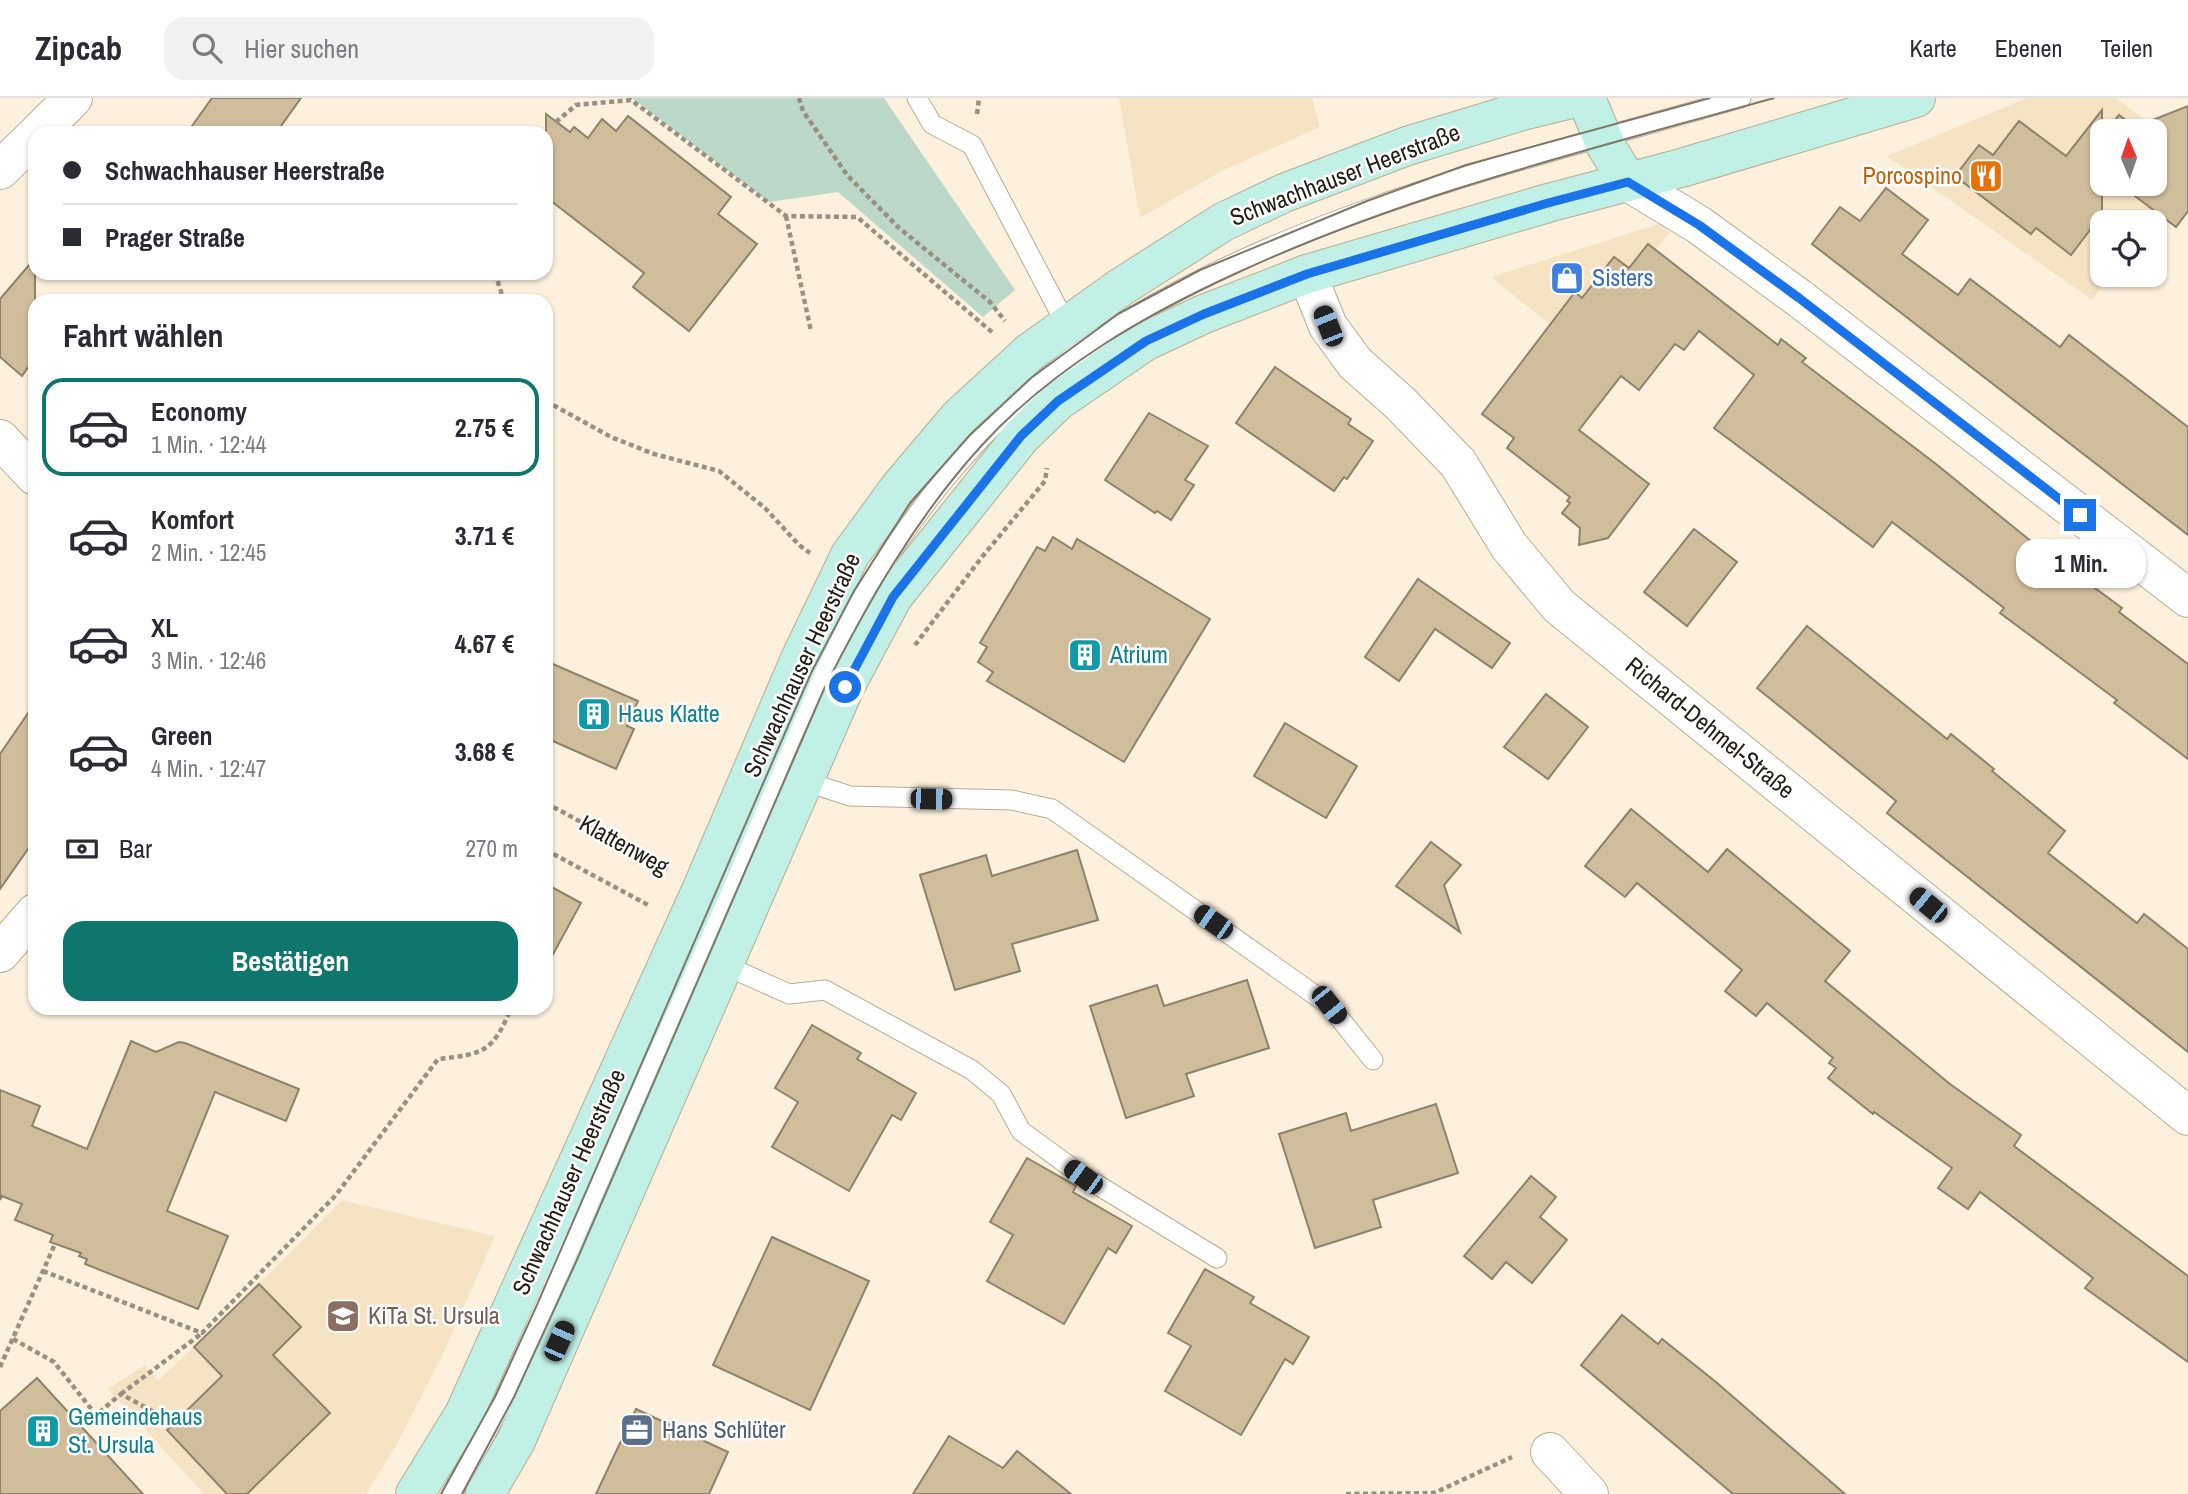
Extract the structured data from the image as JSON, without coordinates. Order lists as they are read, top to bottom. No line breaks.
{"streets":{"main road":["Schwachhauser Heerstraße"],"street":["Richard-Dehmel-Straße"],"path":["Klattenweg"]},"crossings":[["Schwachhauser Heerstraße","Richard-Dehmel-Straße"],["Schwachhauser Heerstraße","Klattenweg"]],"places":{"restaurant":["Porcospino"],"shop":["Sisters"],"building":["Atrium","Haus Klatte","Gemeindehaus St. Ursula"],"school or university":["KiTa St. Ursula"],"office":["Hans Schlüter"]},"north":"top","page":{"header":"Zipcab","search":"Hier suchen","nav":["Karte","Ebenen","Teilen"],"banner":["Schwachhauser Heerstraße","Prager Straße"],"heading":"Fahrt wählen","list":[{"name":"Economy","note":"1 Min. · 12:44","value":"2.75 €"},{"name":"Komfort","note":"2 Min. · 12:45","value":"3.71 €"},{"name":"XL","note":"3 Min. · 12:46","value":"4.67 €"},{"name":"Green","note":"4 Min. · 12:47","value":"3.68 €"}],"bubble":"1 Min.","pay":["Bar","270 m"],"buttons":"Bestätigen"}}
